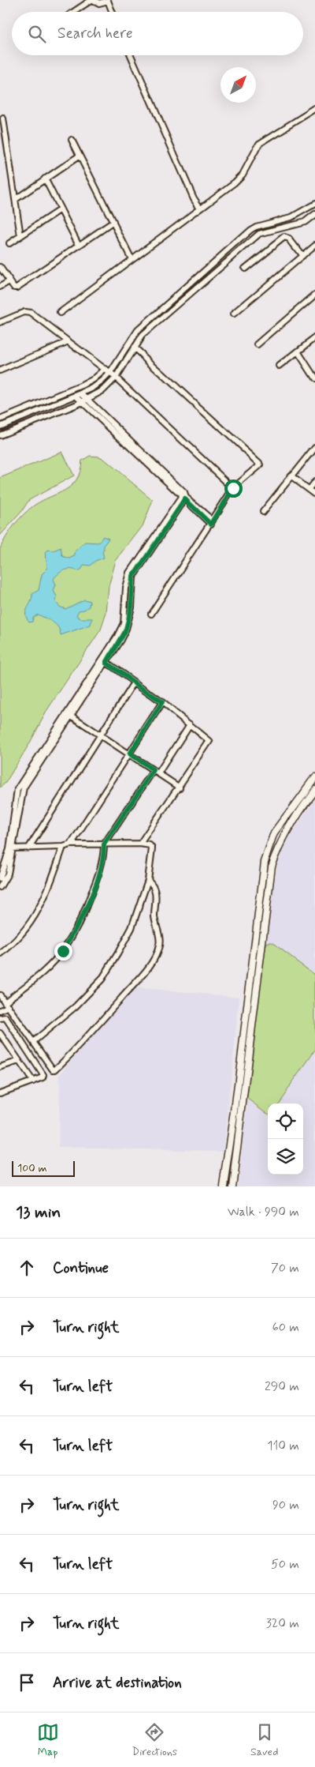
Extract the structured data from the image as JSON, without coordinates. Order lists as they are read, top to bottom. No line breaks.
{"scale_bar":"100 m","north":"top right","page":{"search":"Search here","scale":"100 m","heading":["13 min","Walk · 990 m"],"list":[["Continue","70 m"],["Turn right","60 m"],["Turn left","290 m"],["Turn left","110 m"],["Turn right","90 m"],["Turn left","50 m"],["Turn right","320 m"],"Arrive at destination"],"nav":["Map","Directions","Saved"]}}
